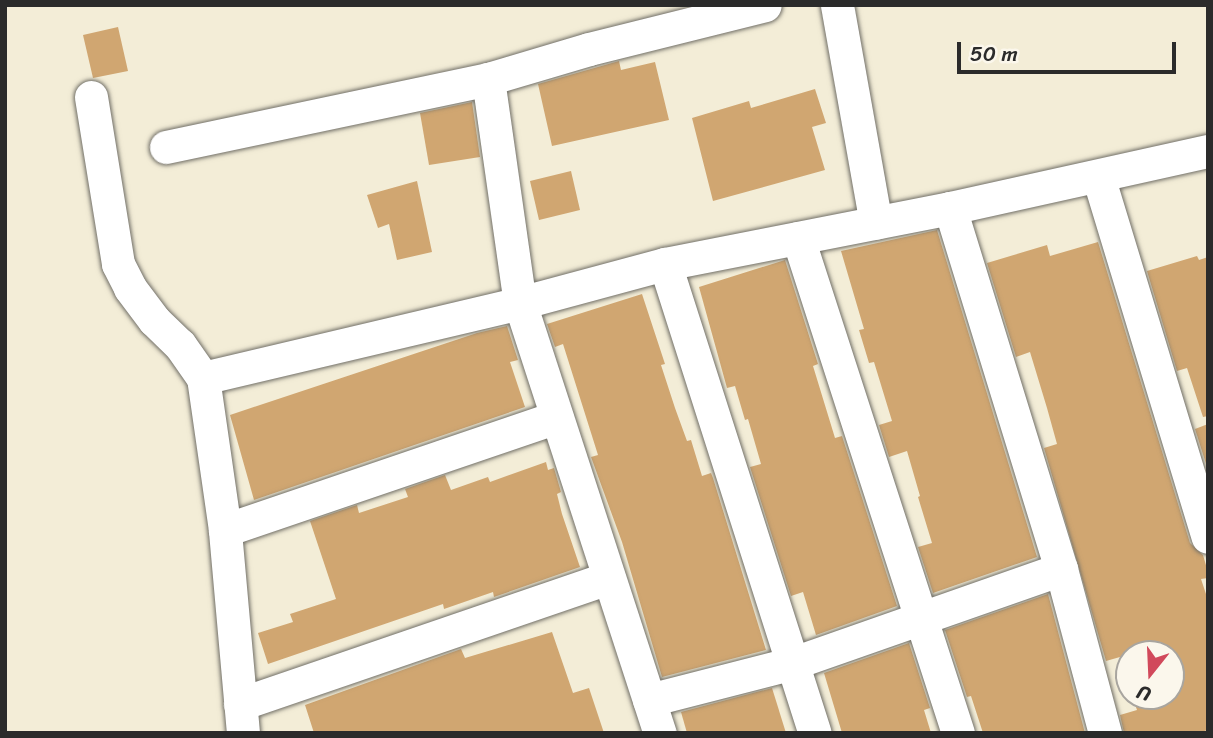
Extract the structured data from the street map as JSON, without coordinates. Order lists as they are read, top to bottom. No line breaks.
{"scale_bar":"50 m","north":"bottom"}
